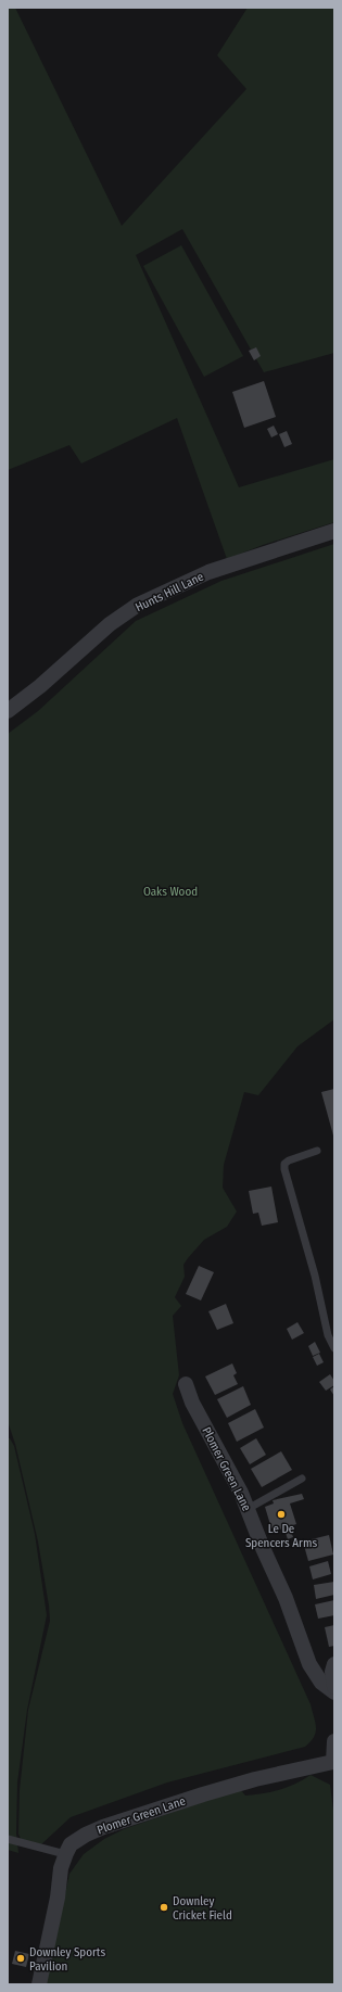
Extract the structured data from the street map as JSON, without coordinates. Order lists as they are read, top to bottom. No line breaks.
{"streets":{"street":["Hunts Hill Lane","Plomer Green Lane"]},"parks":["Oaks Wood"],"places":["Le De Spencers Arms","Downley Cricket Field","Downley Sports Pavilion"]}
